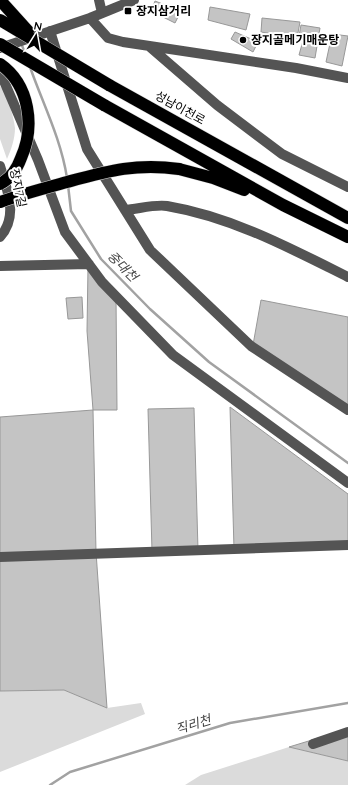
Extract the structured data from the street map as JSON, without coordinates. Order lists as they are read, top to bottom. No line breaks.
{"streets":{"highway":["성남이천로"],"street":["장지7길"]},"water":["중대천","직리천"],"places":{"transit":["장지삼거리"],"other":["장지골메기매운탕"]},"north":"top"}
